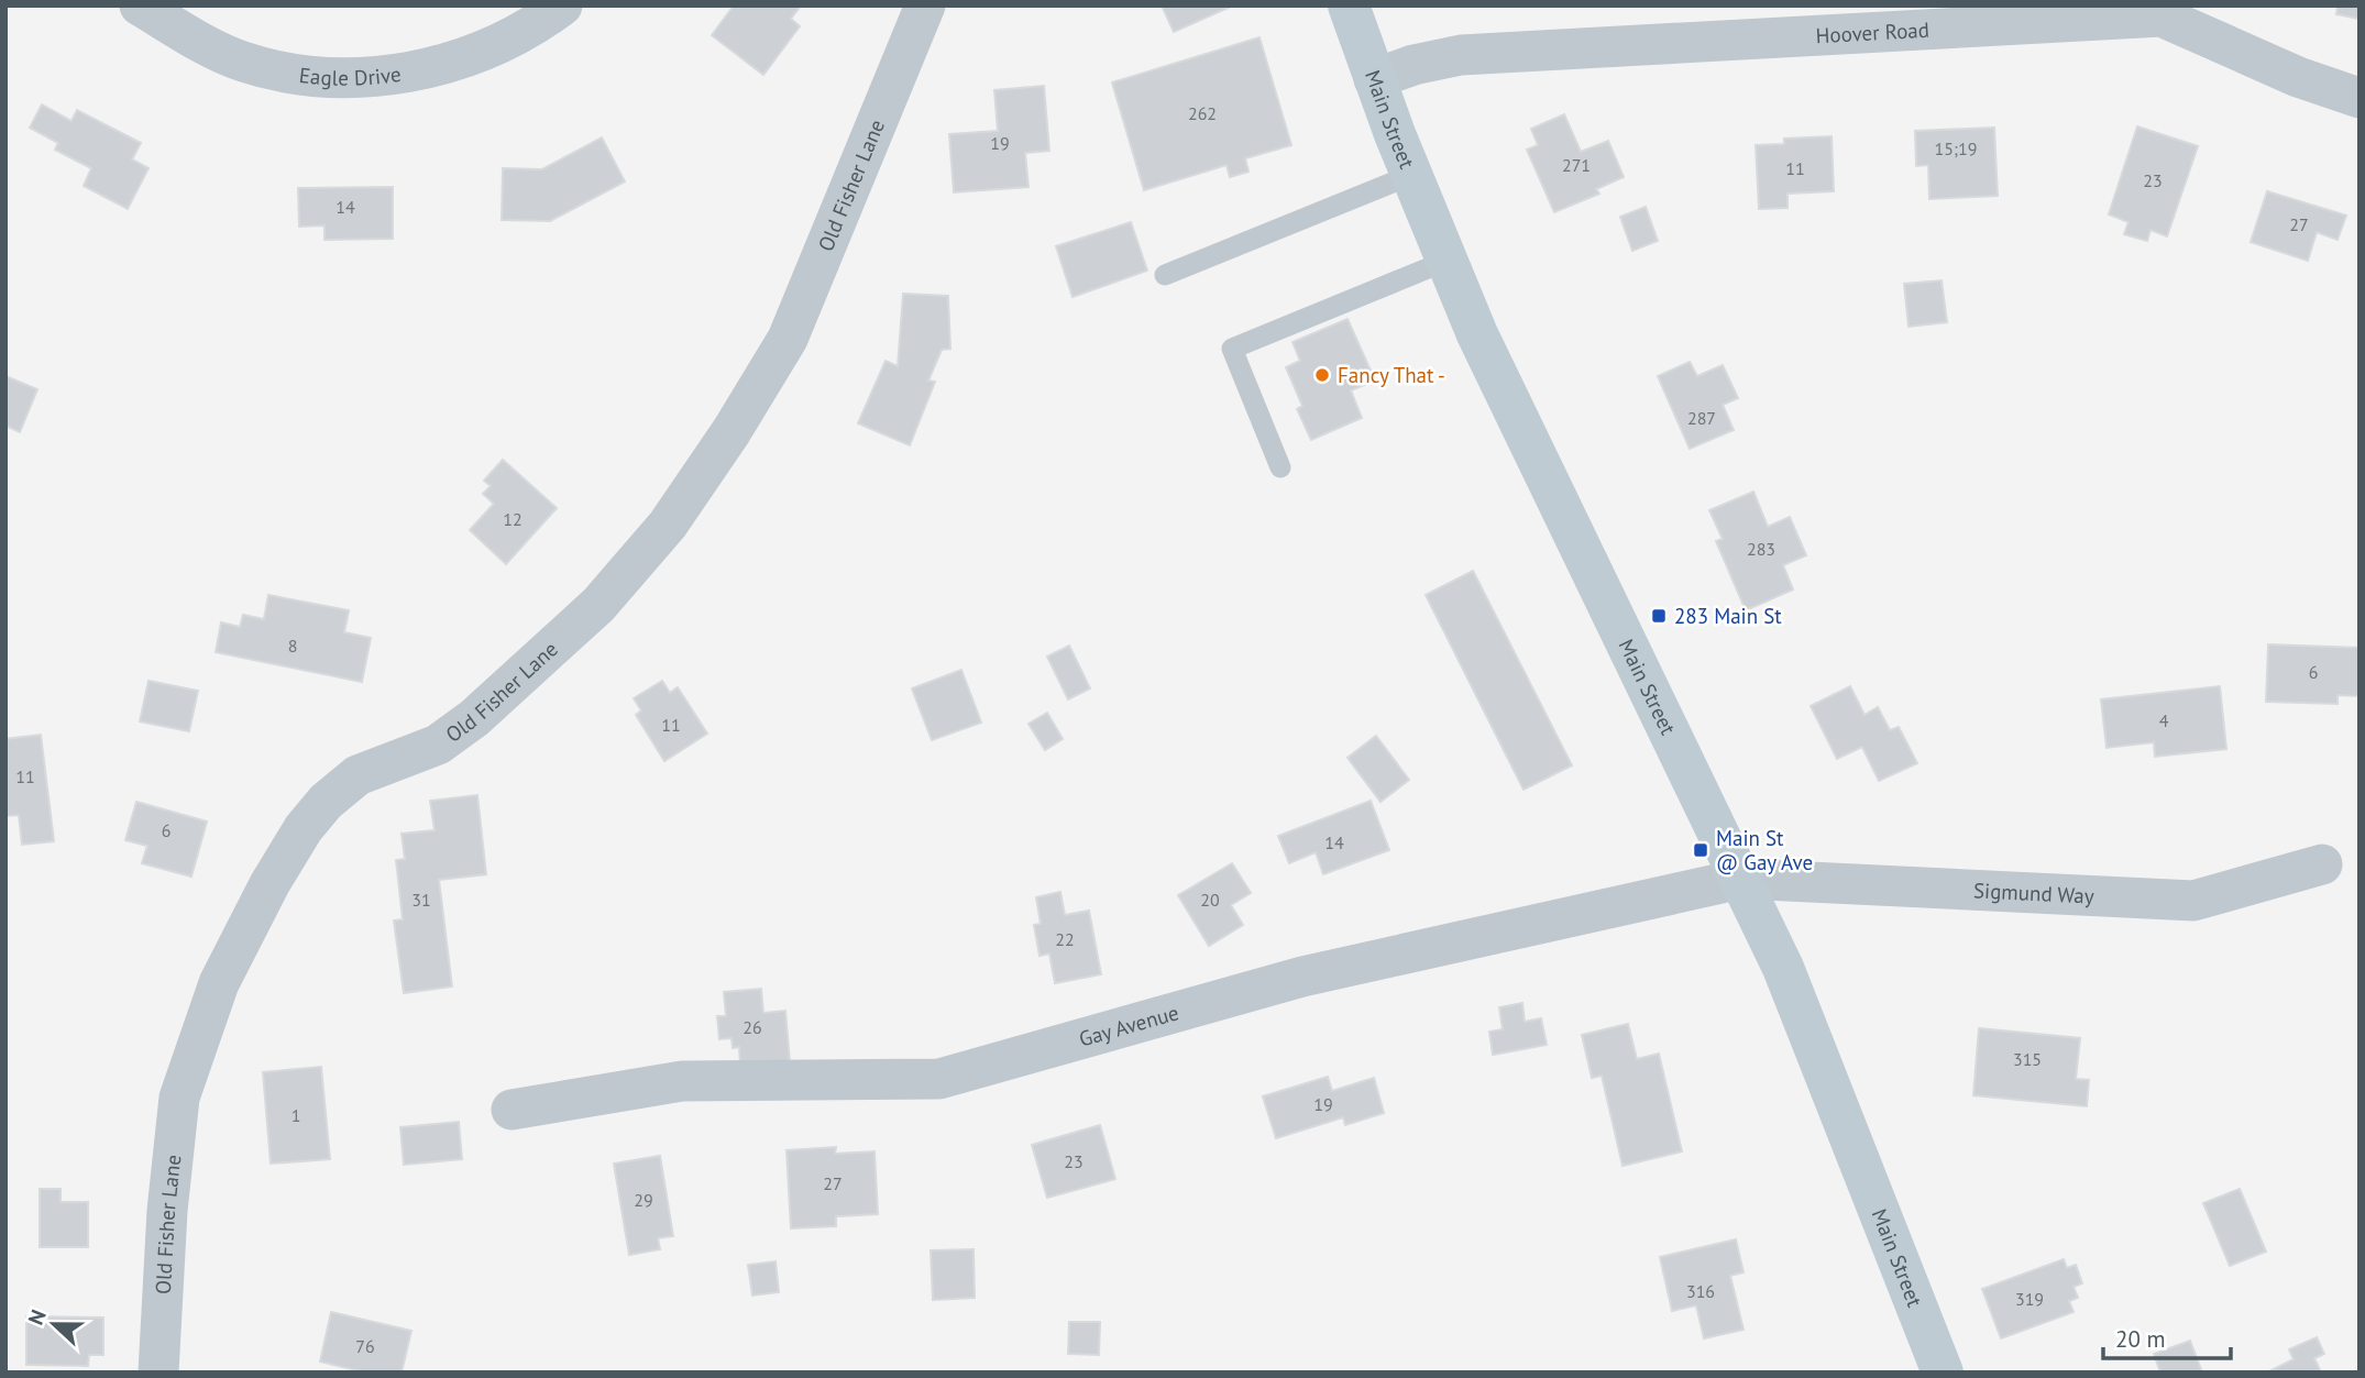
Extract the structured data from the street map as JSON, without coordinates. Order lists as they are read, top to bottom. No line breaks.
{"streets":{"main road":["Main Street"],"street":["Hoover Road","Eagle Drive","Old Fisher Lane","Sigmund Way","Gay Avenue"]},"crossings":[["Hoover Road","Main Street"],["Main Street","Sigmund Way"],["Main Street","Gay Avenue"],["Sigmund Way","Gay Avenue"]],"places":{"other":["Fancy That -"],"transit":["283 Main St","Main St @ Gay Ave"]},"house_numbers":["262","19","15;19","271","11","23","14","27","287","12","283","8","6","4","11","11","6","14","31","20","22","26","315","19","1","23","27","29","316","319","76"],"scale_bar":"20 m","north":"left"}
